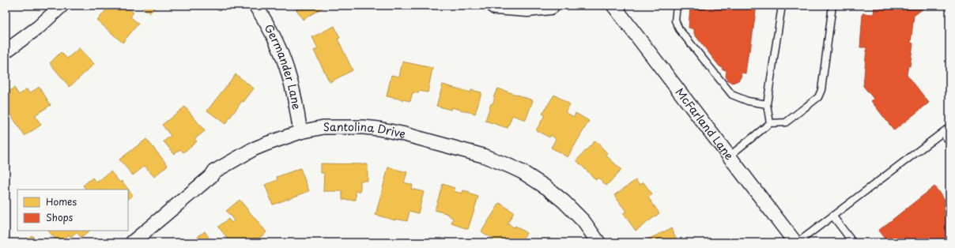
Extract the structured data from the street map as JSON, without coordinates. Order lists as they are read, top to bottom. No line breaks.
{"streets":{"street":["Germander Lane","McFarland Lane","Santolina Drive"]},"crossings":[["Germander Lane","Santolina Drive"]],"legend":["Homes","Shops"]}
